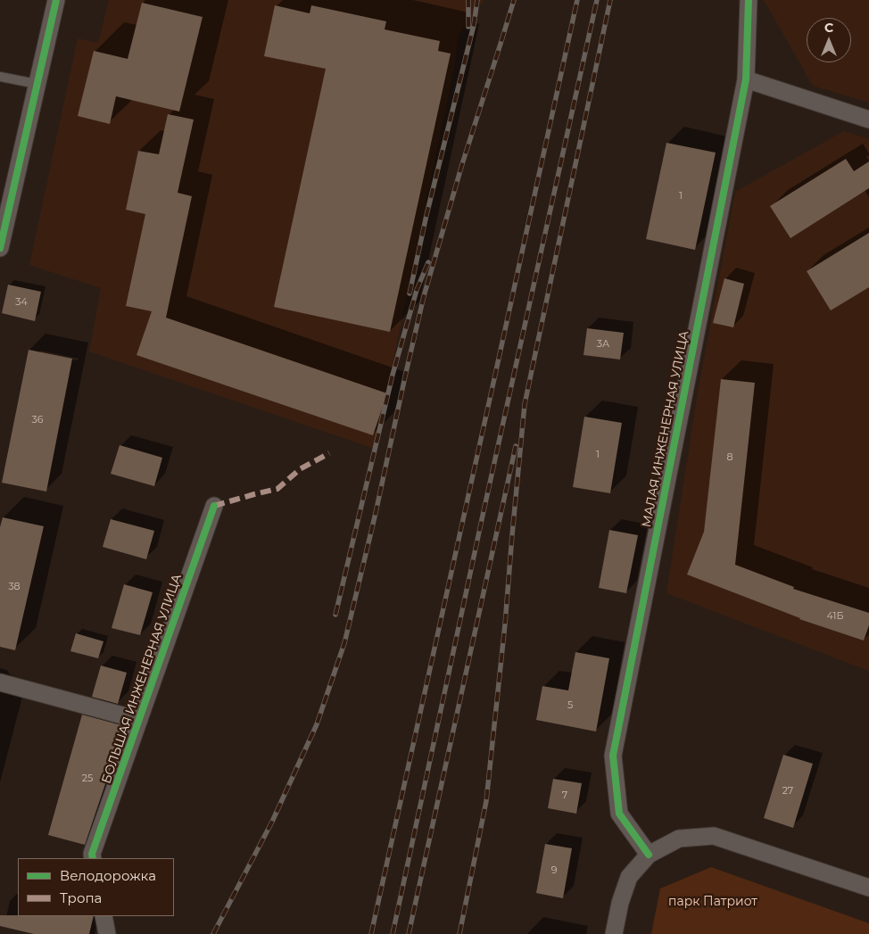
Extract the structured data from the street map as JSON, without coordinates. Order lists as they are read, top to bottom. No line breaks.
{"streets":{"street":["МАЛАЯ ИНЖЕНЕРНАЯ УЛИЦА","БОЛЬШАЯ ИНЖЕНЕРНАЯ УЛИЦА"]},"parks":["парк Патриот"],"house_numbers":["1","34","3А","36","1","8","38","41Б","5","25","27","7","9"],"legend":["Велодорожка","Тропа"],"north":"top"}
